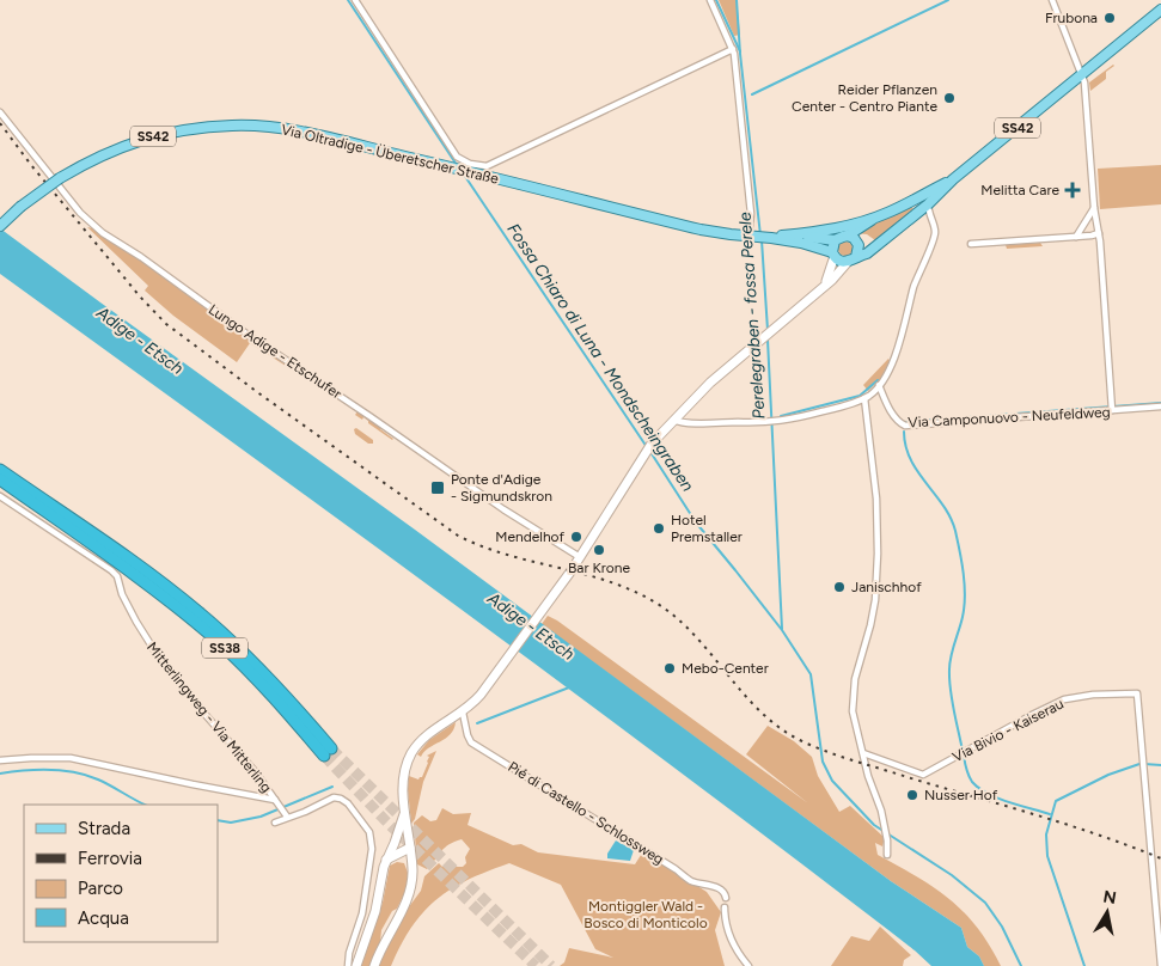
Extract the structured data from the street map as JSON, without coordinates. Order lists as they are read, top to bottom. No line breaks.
{"streets":{"highway":["SS38"],"main road":["SS42","Via Oltradige - Überetscher Straße"],"street":["Lungo Adige - Etschufer","Via Camponuovo - Neufeldweg","Mitterlingweg - Via Mitterling","Via Bivio - Kaiserau","Pié di Castello - Schlossweg"]},"crossings":[["SS42","Via Oltradige - Überetscher Straße"]],"water":["Perelegraben - fossa Perele","Adige - Etsch","Fossa Chiaro di Luna - Mondscheingraben"],"parks":["Montiggler Wald - Bosco di Monticolo"],"places":{"other":["Frubona","Reider Pflanzen Center - Centro Piante","Hotel Premstaller","Mendelhof","Bar Krone","Janischhof","Mebo-Center","Nusser Hof"],"health":["Melitta Care"],"transit":["Ponte d'Adige - Sigmundskron"]},"legend":["Strada","Ferrovia","Parco","Acqua"],"north":"top"}
